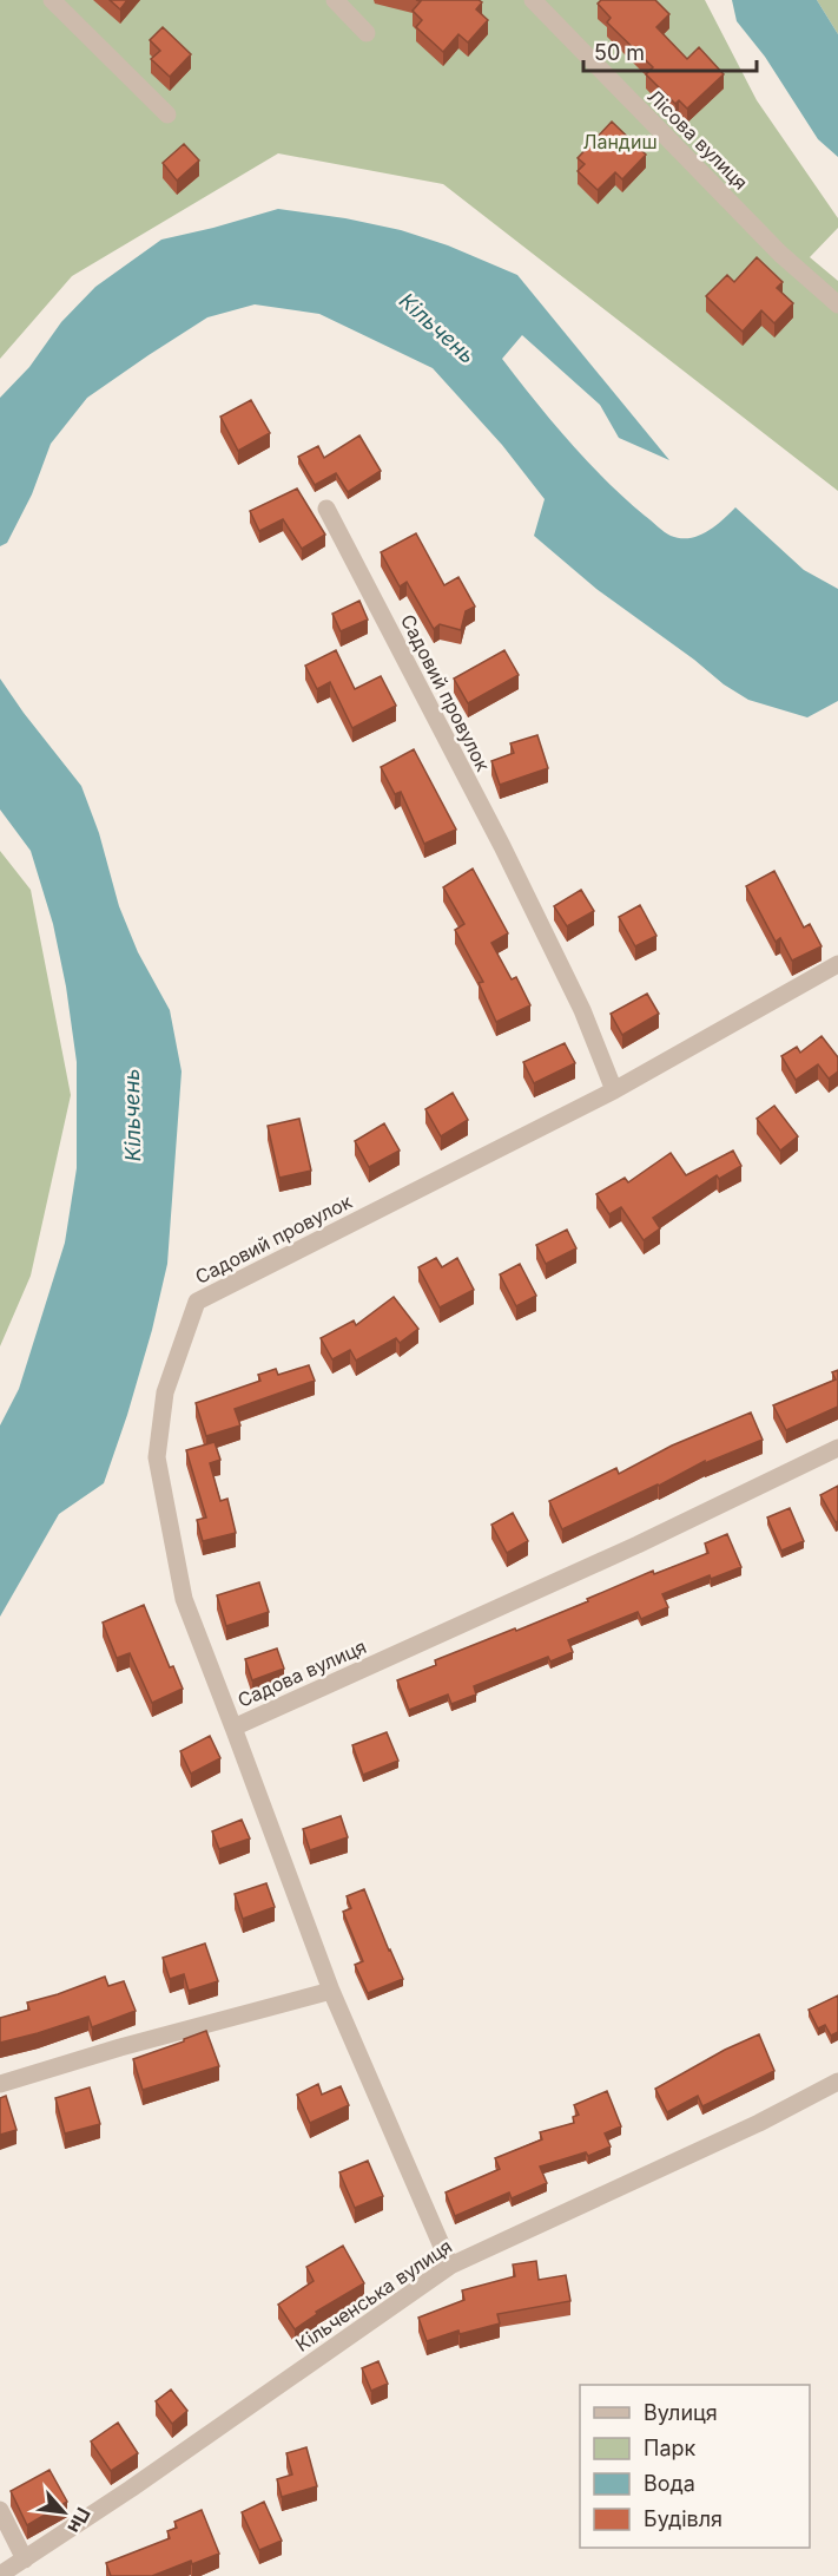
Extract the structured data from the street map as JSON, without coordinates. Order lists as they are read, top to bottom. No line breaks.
{"streets":{"street":["Лісова вулиця","Садовий провулок","Садова вулиця","Кільченська вулиця"]},"crossings":[["Садовий провулок","Садова вулиця"],["Садова вулиця","Кільченська вулиця"]],"water":["Кільчень"],"parks":["Ландиш"],"legend":["Вулиця","Парк","Вода","Будівля"],"scale_bar":"50 m","north":"bottom right"}
